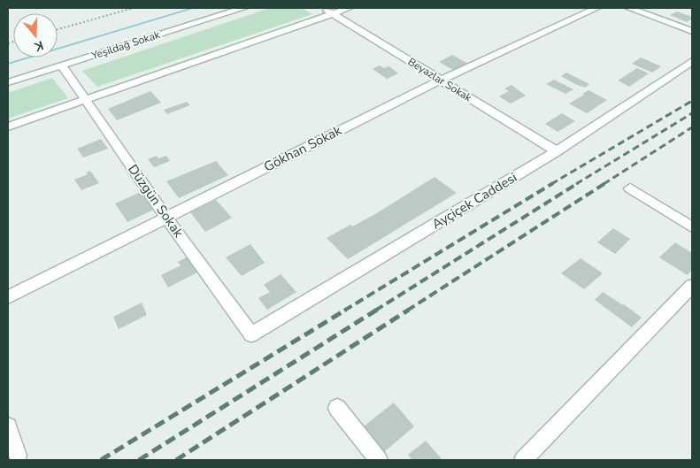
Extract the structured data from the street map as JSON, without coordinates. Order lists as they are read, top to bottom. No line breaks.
{"streets":{"street":["Yeşildağ Sokak","Beyazlar Sokak","Gökhan Sokak","Düzgün Sokak","Ayçiçek Caddesi"]},"crossings":[["Yeşildağ Sokak","Düzgün Sokak"],["Beyazlar Sokak","Gökhan Sokak"],["Beyazlar Sokak","Ayçiçek Caddesi"],["Gökhan Sokak","Düzgün Sokak"],["Düzgün Sokak","Ayçiçek Caddesi"]],"north":"bottom"}
